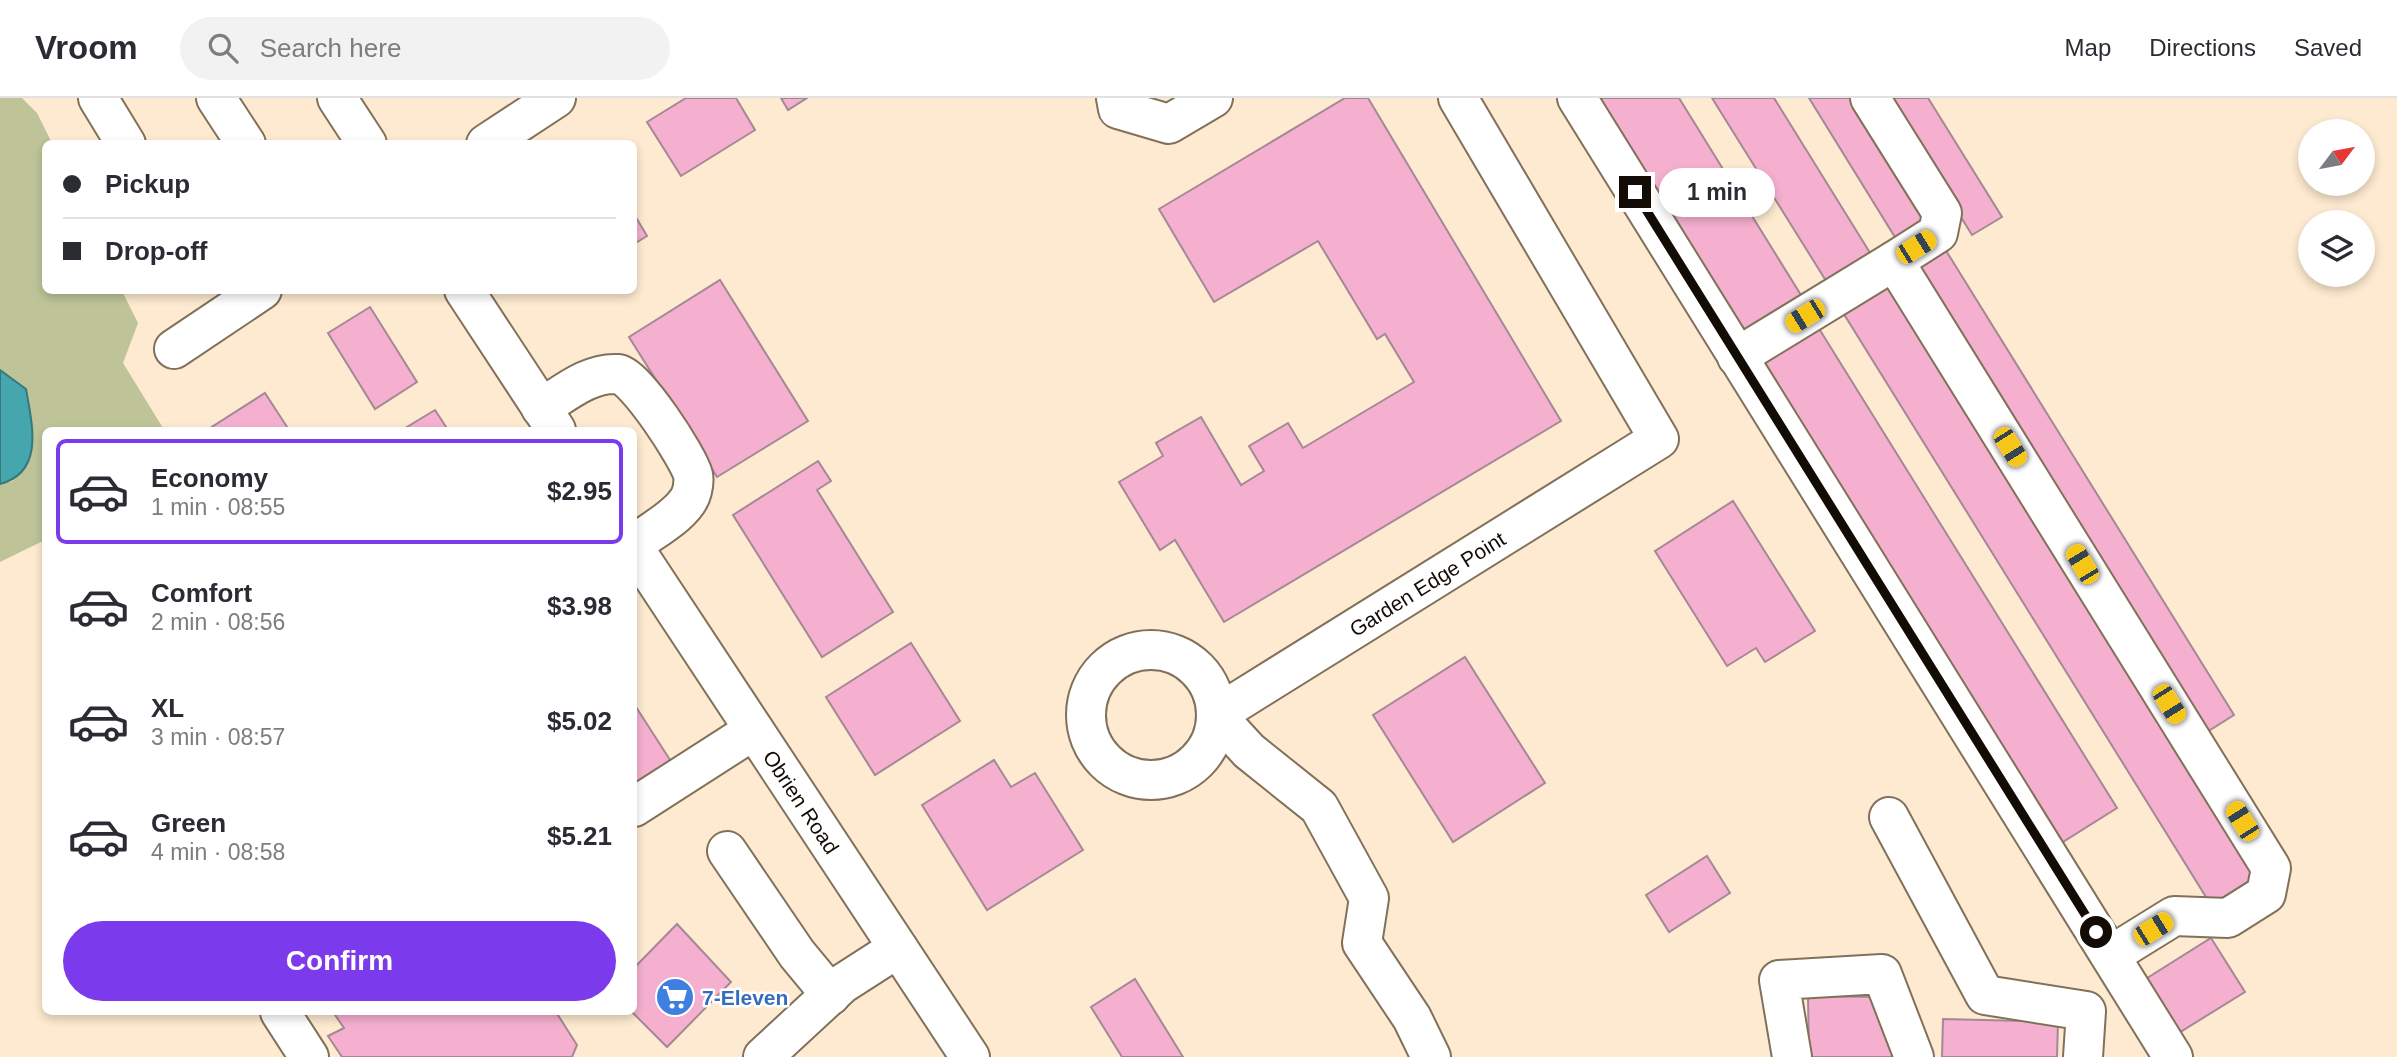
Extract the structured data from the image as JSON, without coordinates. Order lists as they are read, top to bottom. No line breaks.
{"streets":{"street":["Garden Edge Point","Obrien Road"]},"places":{"supermarket":["7-Eleven"]},"north":"top right","page":{"header":"Vroom","search":"Search here","nav":["Map","Directions","Saved"],"banner":["Pickup","Drop-off"],"bubble":"1 min","list":[{"name":"Economy","note":"1 min · 08:55","value":"$2.95"},{"name":"Comfort","note":"2 min · 08:56","value":"$3.98"},{"name":"XL","note":"3 min · 08:57","value":"$5.02"},{"name":"Green","note":"4 min · 08:58","value":"$5.21"}],"buttons":"Confirm"}}
